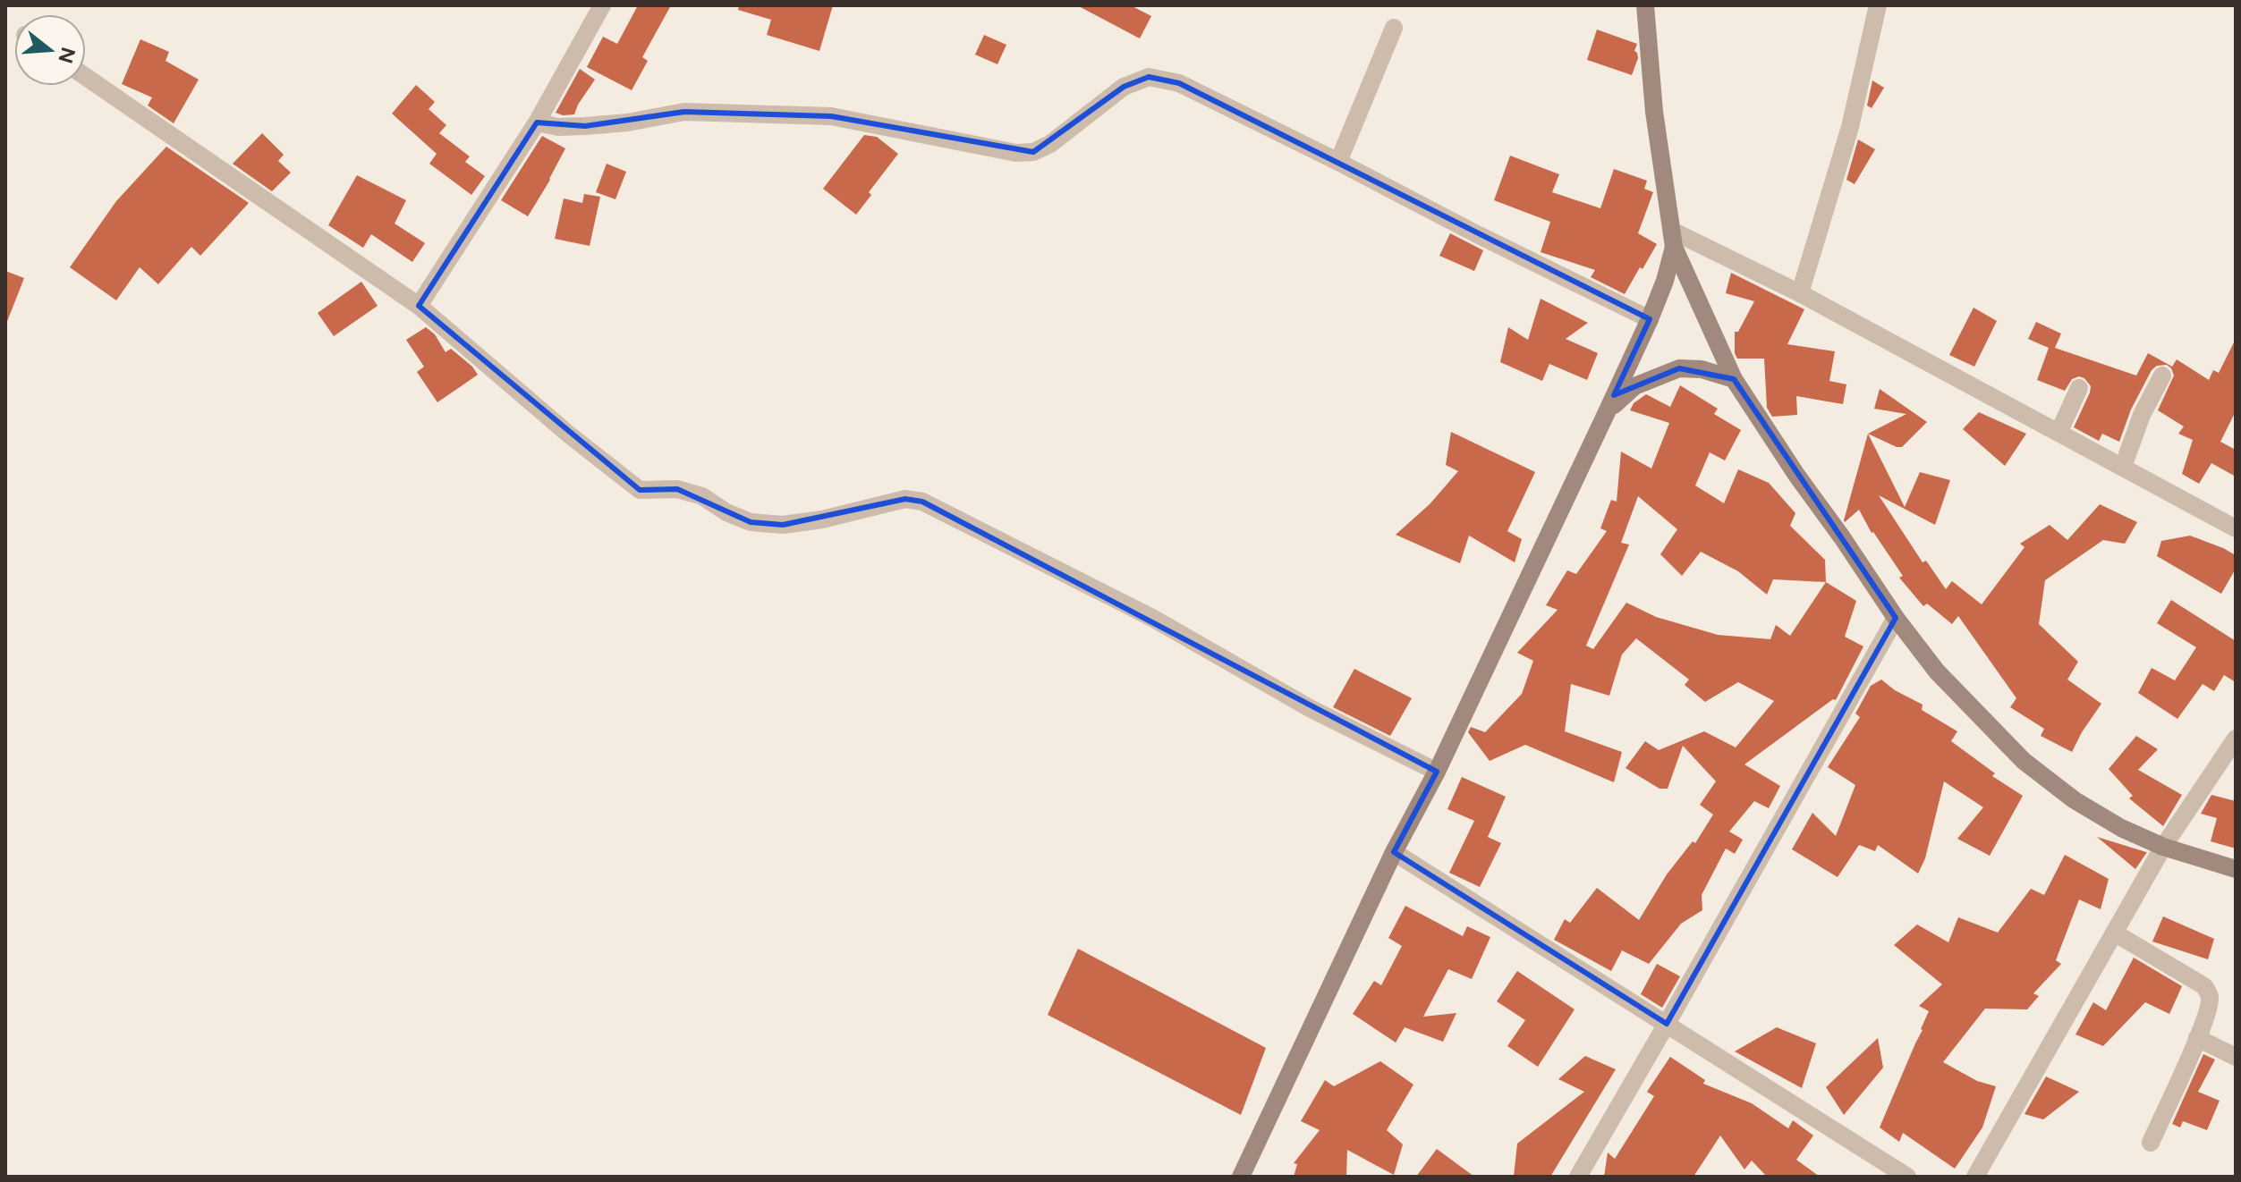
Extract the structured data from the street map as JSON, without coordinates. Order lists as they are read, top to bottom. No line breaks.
{"north":"right"}
